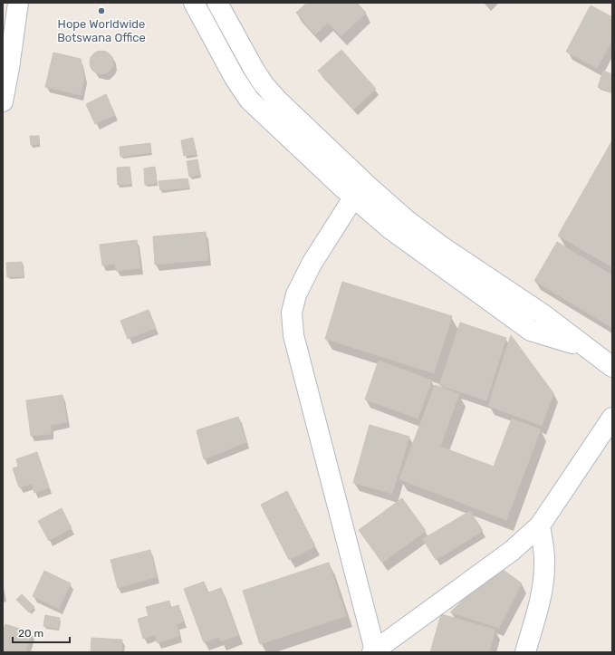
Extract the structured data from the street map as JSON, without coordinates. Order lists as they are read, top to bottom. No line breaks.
{"places":["Hope Worldwide Botswana Office"],"scale_bar":"20 m"}
